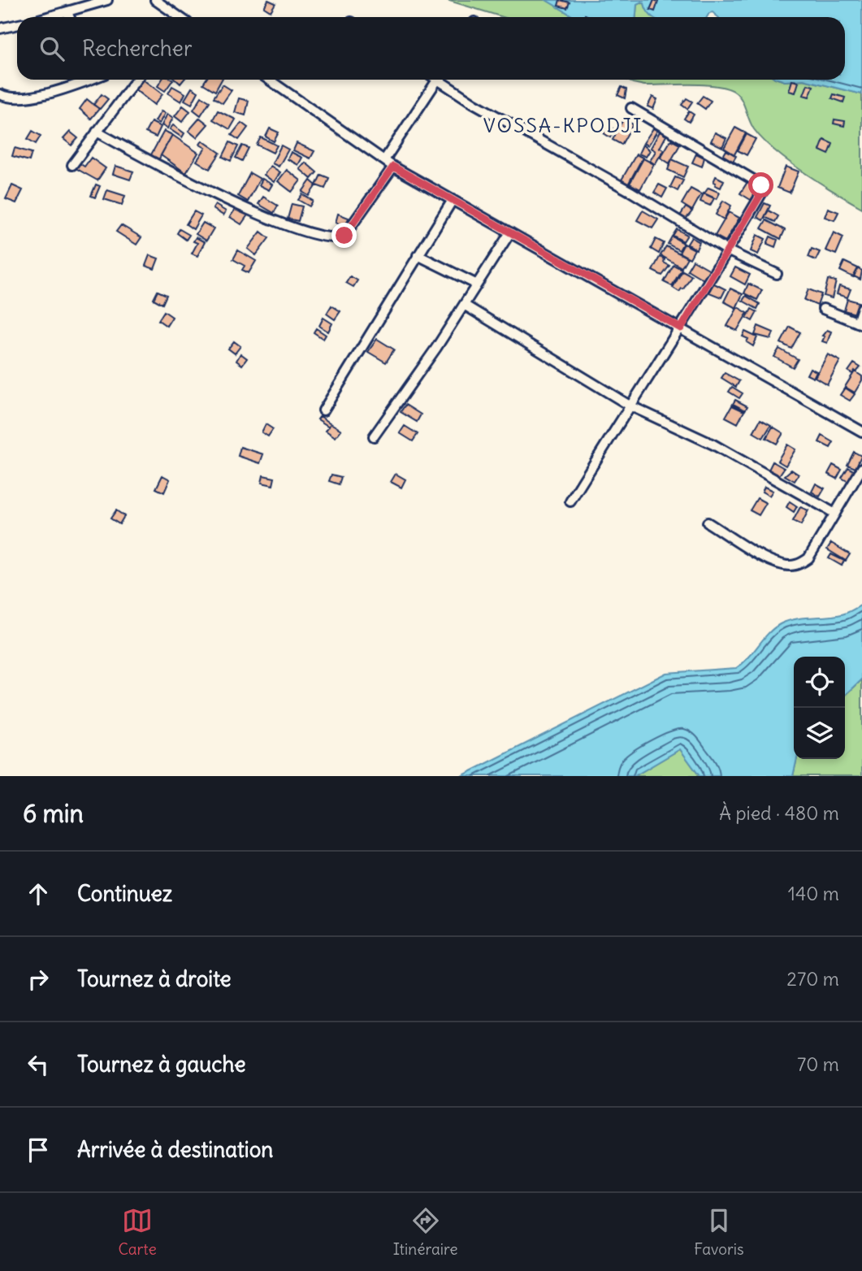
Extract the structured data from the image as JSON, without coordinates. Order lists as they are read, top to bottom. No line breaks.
{"districts":["VOSSA-KPODJI"],"page":{"search":"Rechercher","heading":["6 min","À pied · 480 m"],"list":[["Continuez","140 m"],["Tournez à droite","270 m"],["Tournez à gauche","70 m"],"Arrivée à destination"],"nav":["Carte","Itinéraire","Favoris"]}}
